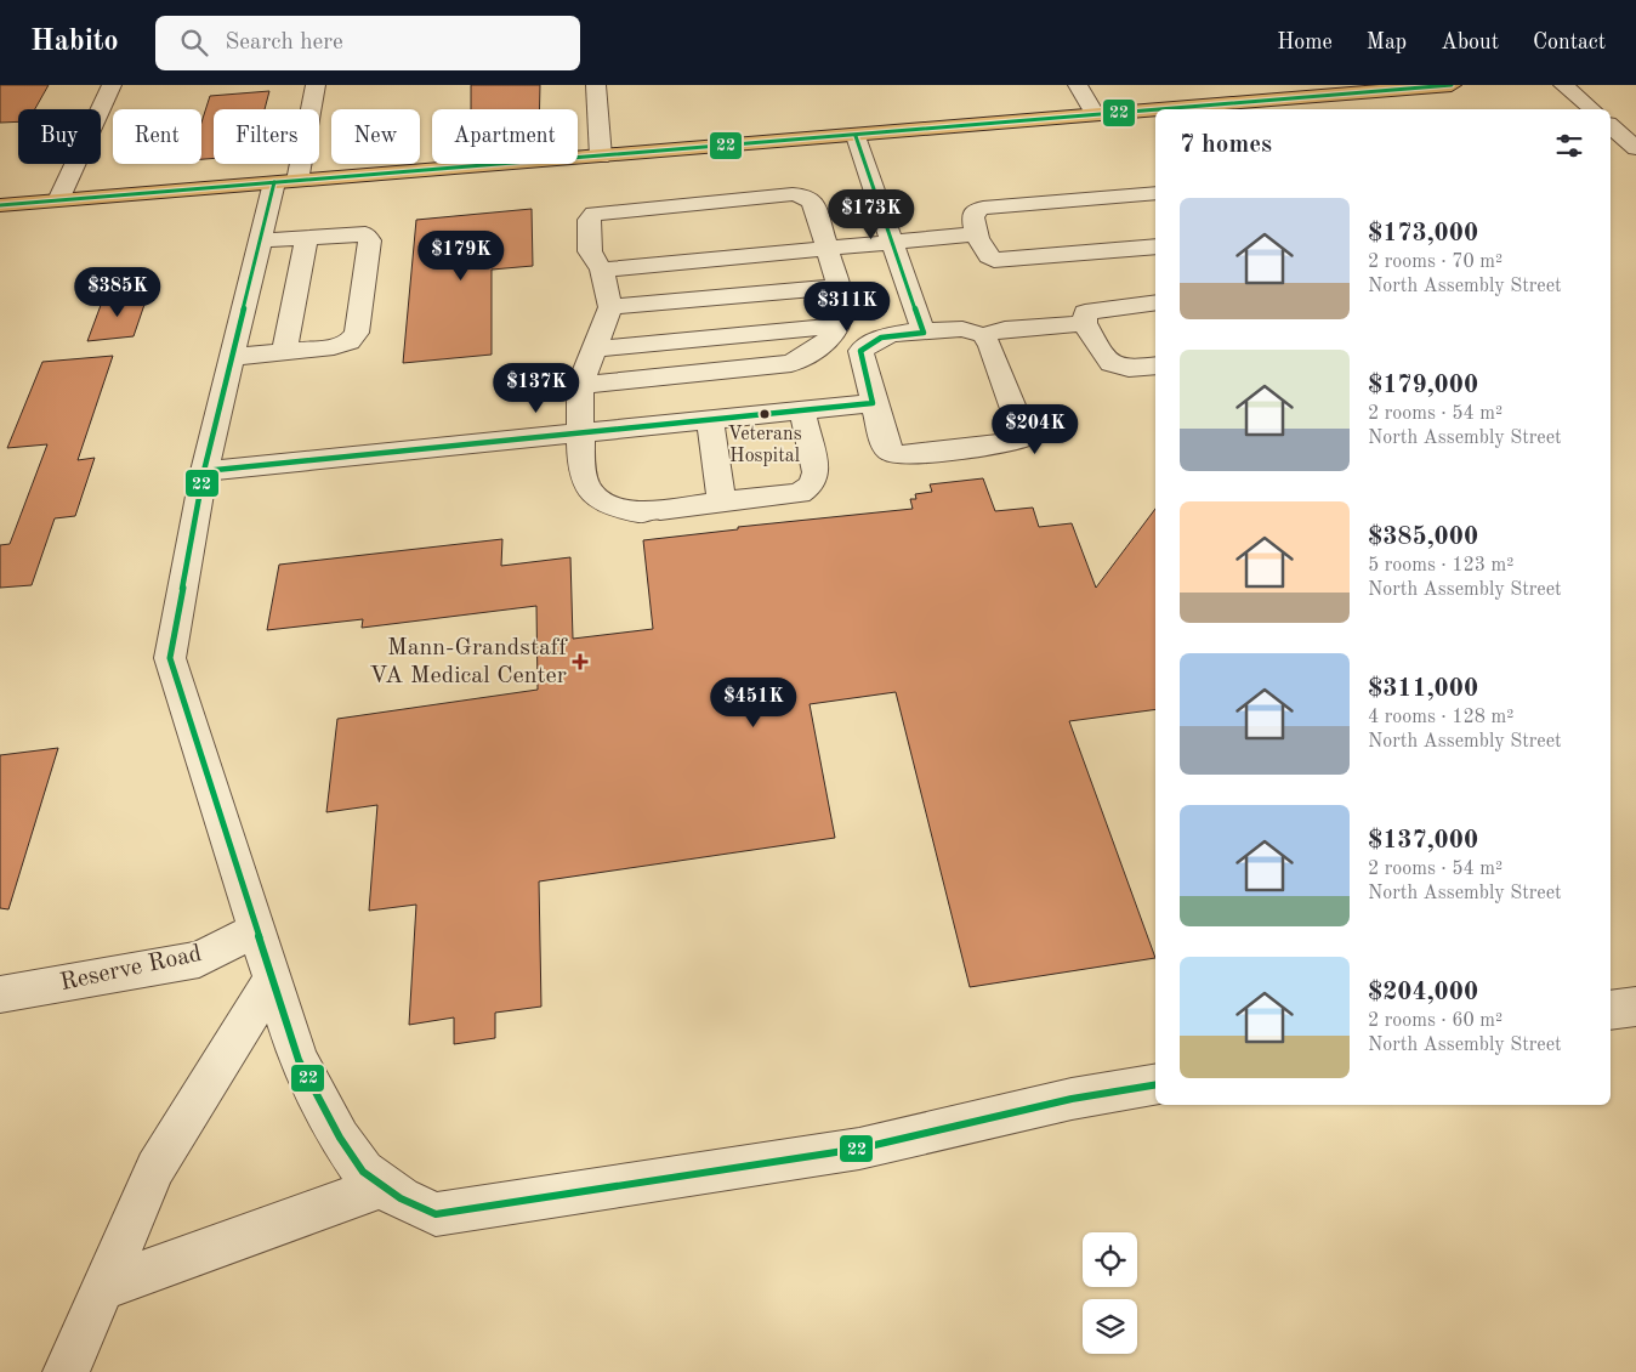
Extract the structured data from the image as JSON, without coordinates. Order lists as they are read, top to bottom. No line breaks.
{"streets":{"street":["Reserve Road"]},"places":{"other":["Veterans Hospital"],"health":["Mann-Grandstaff VA Medical Center"]},"lines":["transit line 22"],"page":{"header":"Habito","search":"Search here","nav":["Home","Map","About","Contact"],"chip":["Buy","Rent","Filters","New","Apartment"],"heading":"7 homes","list":[{"name":"$173,000","note":"2 rooms · 70 m² · North Assembly Street"},{"name":"$179,000","note":"2 rooms · 54 m² · North Assembly Street"},{"name":"$385,000","note":"5 rooms · 123 m² · North Assembly Street"},{"name":"$311,000","note":"4 rooms · 128 m² · North Assembly Street"},{"name":"$137,000","note":"2 rooms · 54 m² · North Assembly Street"},{"name":"$204,000","note":"2 rooms · 60 m² · North Assembly Street"}],"price":["$173K","$179K","$385K","$311K","$137K","$204K","$451K"]}}
